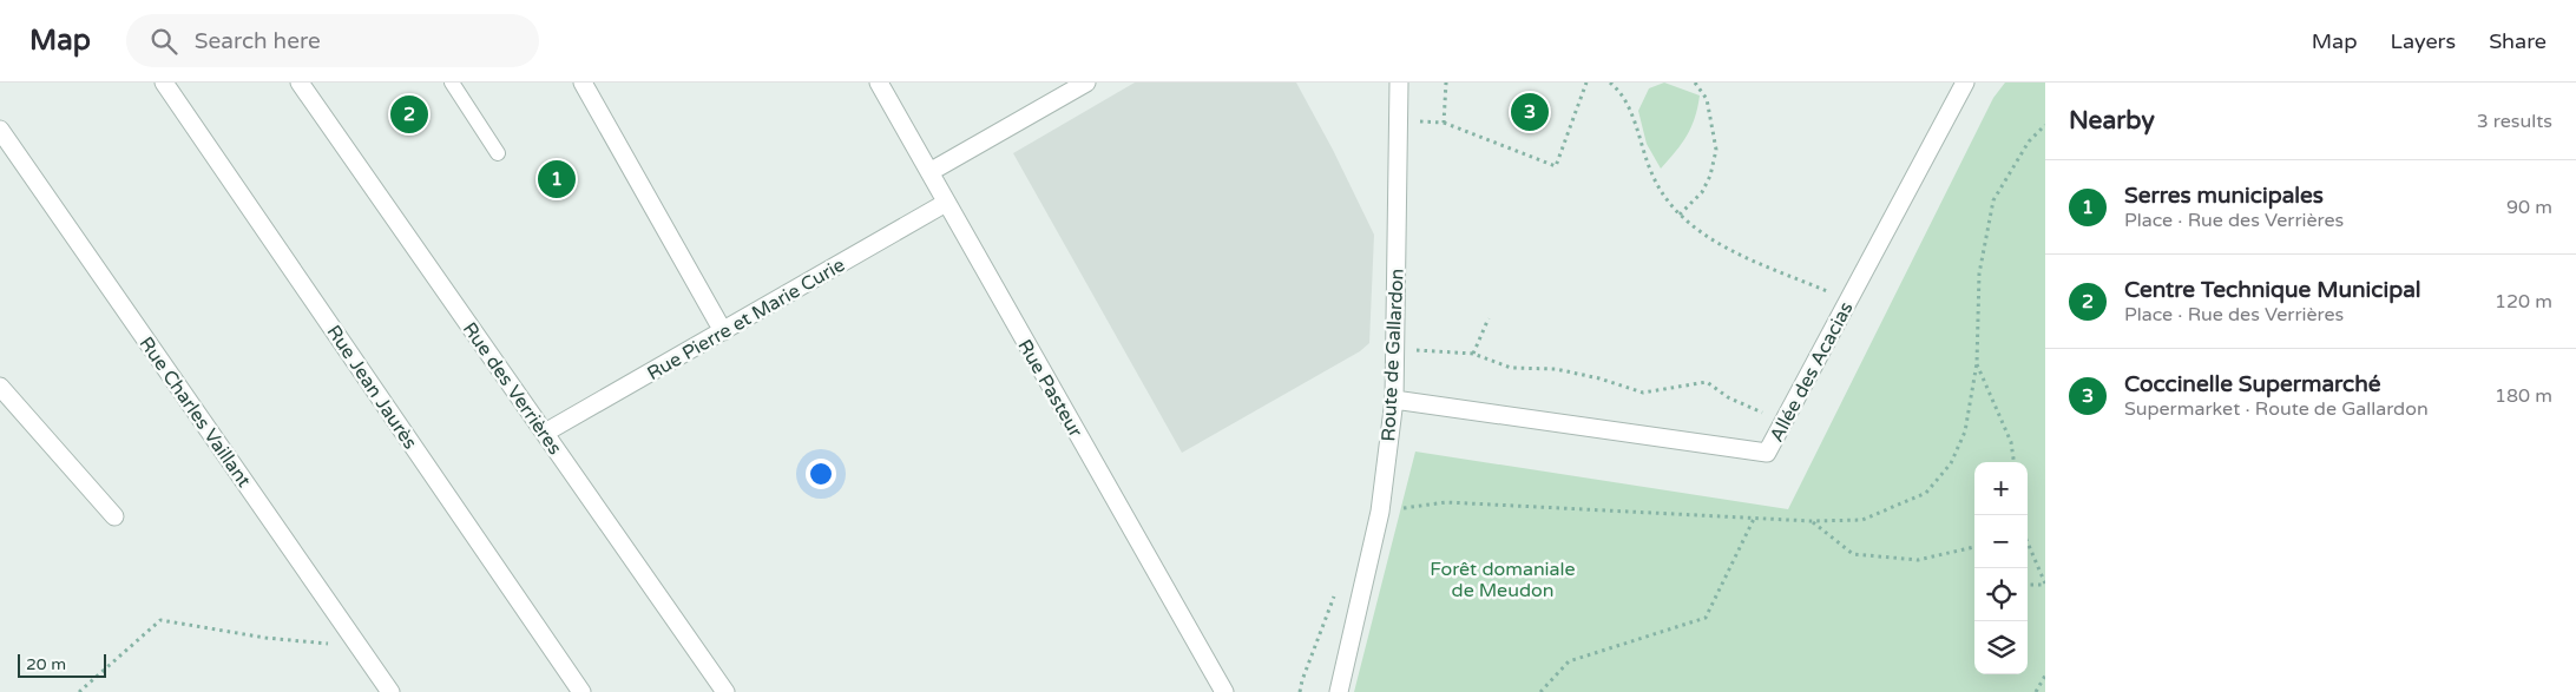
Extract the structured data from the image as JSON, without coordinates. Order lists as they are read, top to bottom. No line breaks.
{"streets":{"street":["Rue Pierre et Marie Curie","Route de Gallardon","Allée des Acacias","Rue Jean Jaurès","Rue des Verrières","Rue Pasteur","Rue Charles Vaillant"]},"crossings":[["Rue Pierre et Marie Curie","Rue des Verrières"],["Rue Pierre et Marie Curie","Rue Pasteur"],["Route de Gallardon","Allée des Acacias"]],"parks":["Forêt domaniale de Meudon"],"scale_bar":"20 m","page":{"header":"Map","search":"Search here","nav":["Map","Layers","Share"],"heading":["Nearby","3 results"],"pins":["3","2","1"],"list":[{"mark":"1","name":"Serres municipales","note":"Place · Rue des Verrières","value":"90 m"},{"mark":"2","name":"Centre Technique Municipal","note":"Place · Rue des Verrières","value":"120 m"},{"mark":"3","name":"Coccinelle Supermarché","note":"Supermarket · Route de Gallardon","value":"180 m"}],"map_buttons":["+","−"],"scale":"20 m"}}
